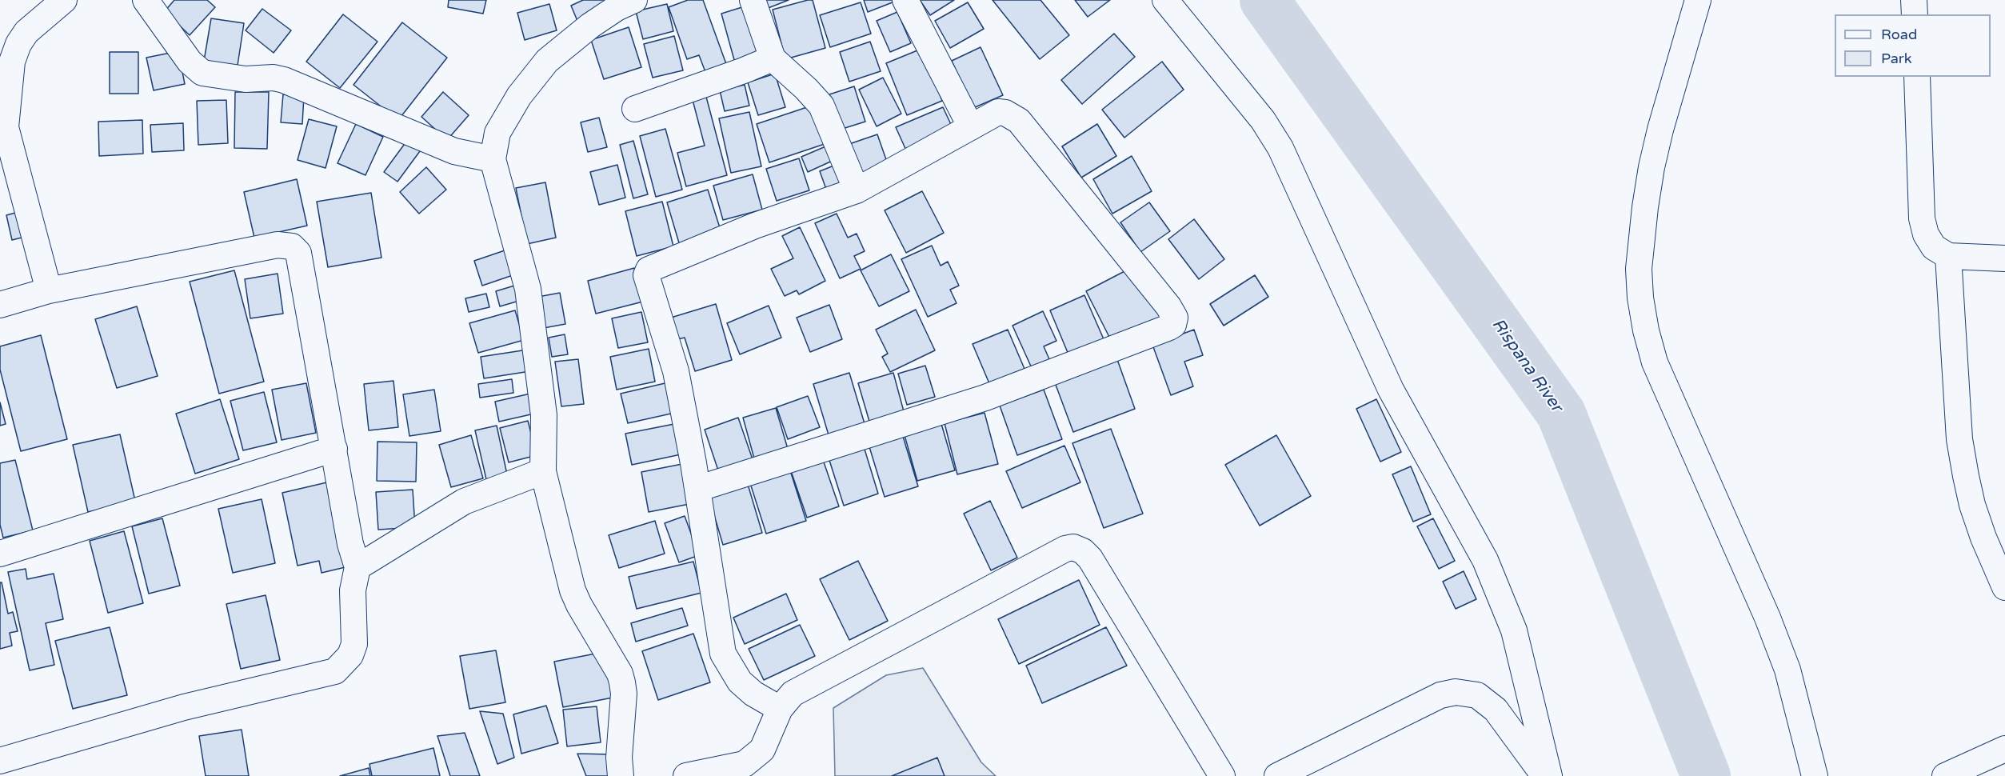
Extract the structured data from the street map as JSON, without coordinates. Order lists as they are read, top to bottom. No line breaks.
{"water":["Rispana River"],"legend":["Road","Park"]}
